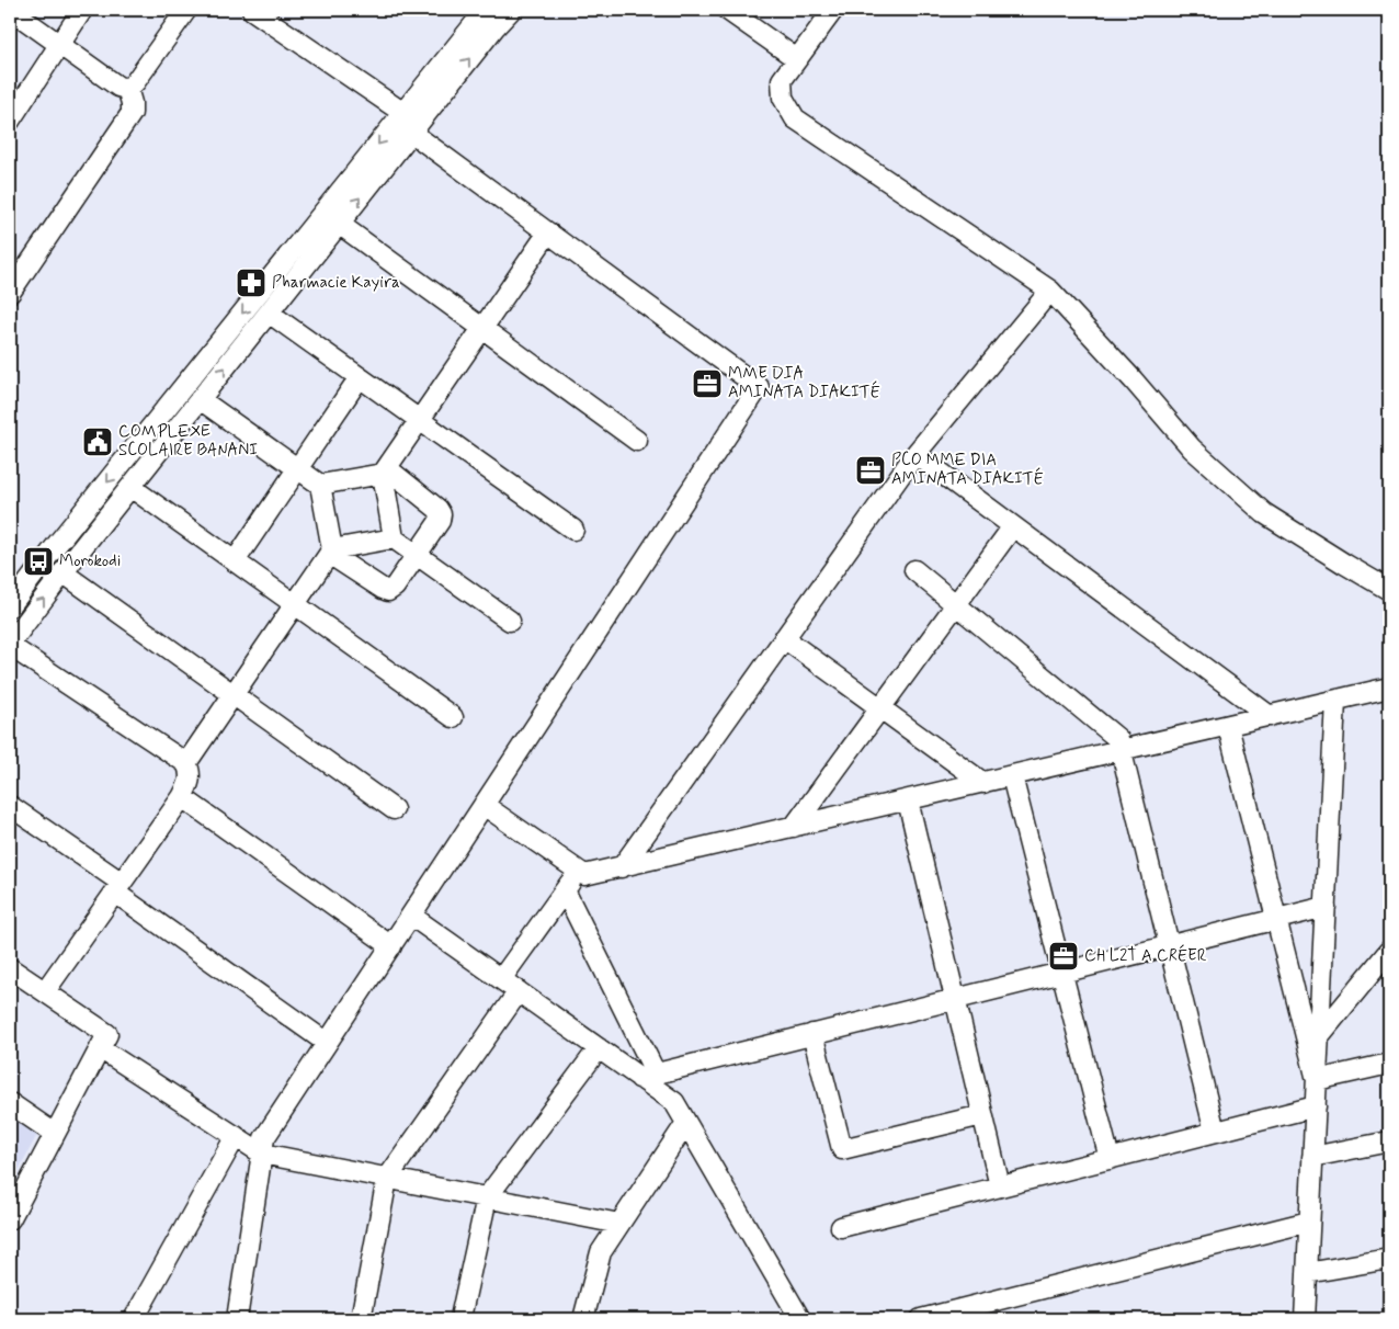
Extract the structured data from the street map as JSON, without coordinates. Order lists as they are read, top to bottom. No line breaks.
{"places":{"pharmacy":["Pharmacie Kayira"],"office":["MME DIA AMINATA DIAKITÉ","PCO MME DIA AMINATA DIAKITÉ","CH L2T A CRÉER"],"public building":["COMPLEXE SCOLAIRE BANANI"],"bus stop":["Morokodi"]}}
